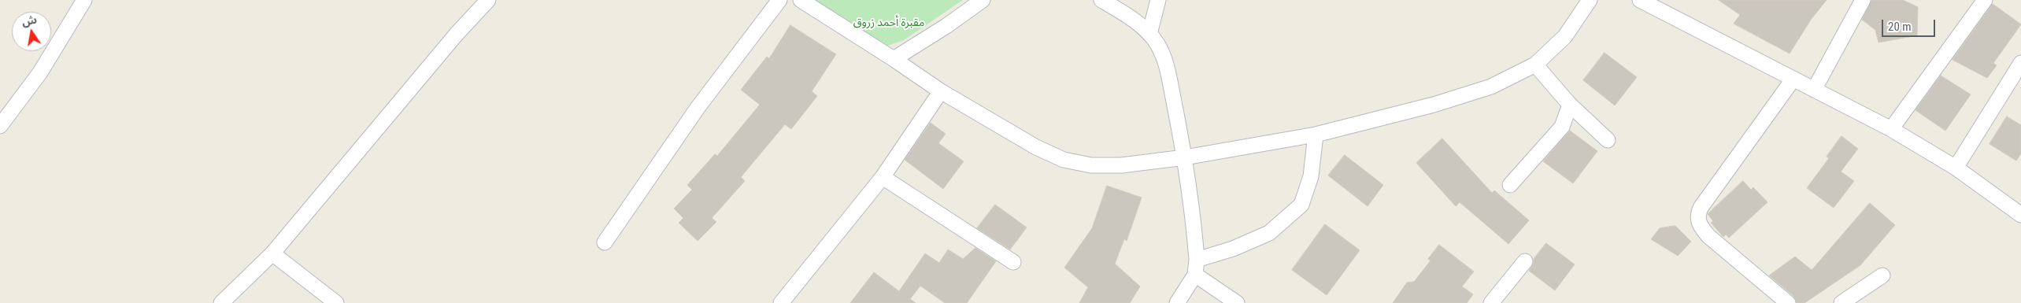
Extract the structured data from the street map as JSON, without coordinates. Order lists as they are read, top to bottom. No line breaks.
{"parks":["مقبرة أحمد زروق"],"scale_bar":"20 m","north":"top"}
